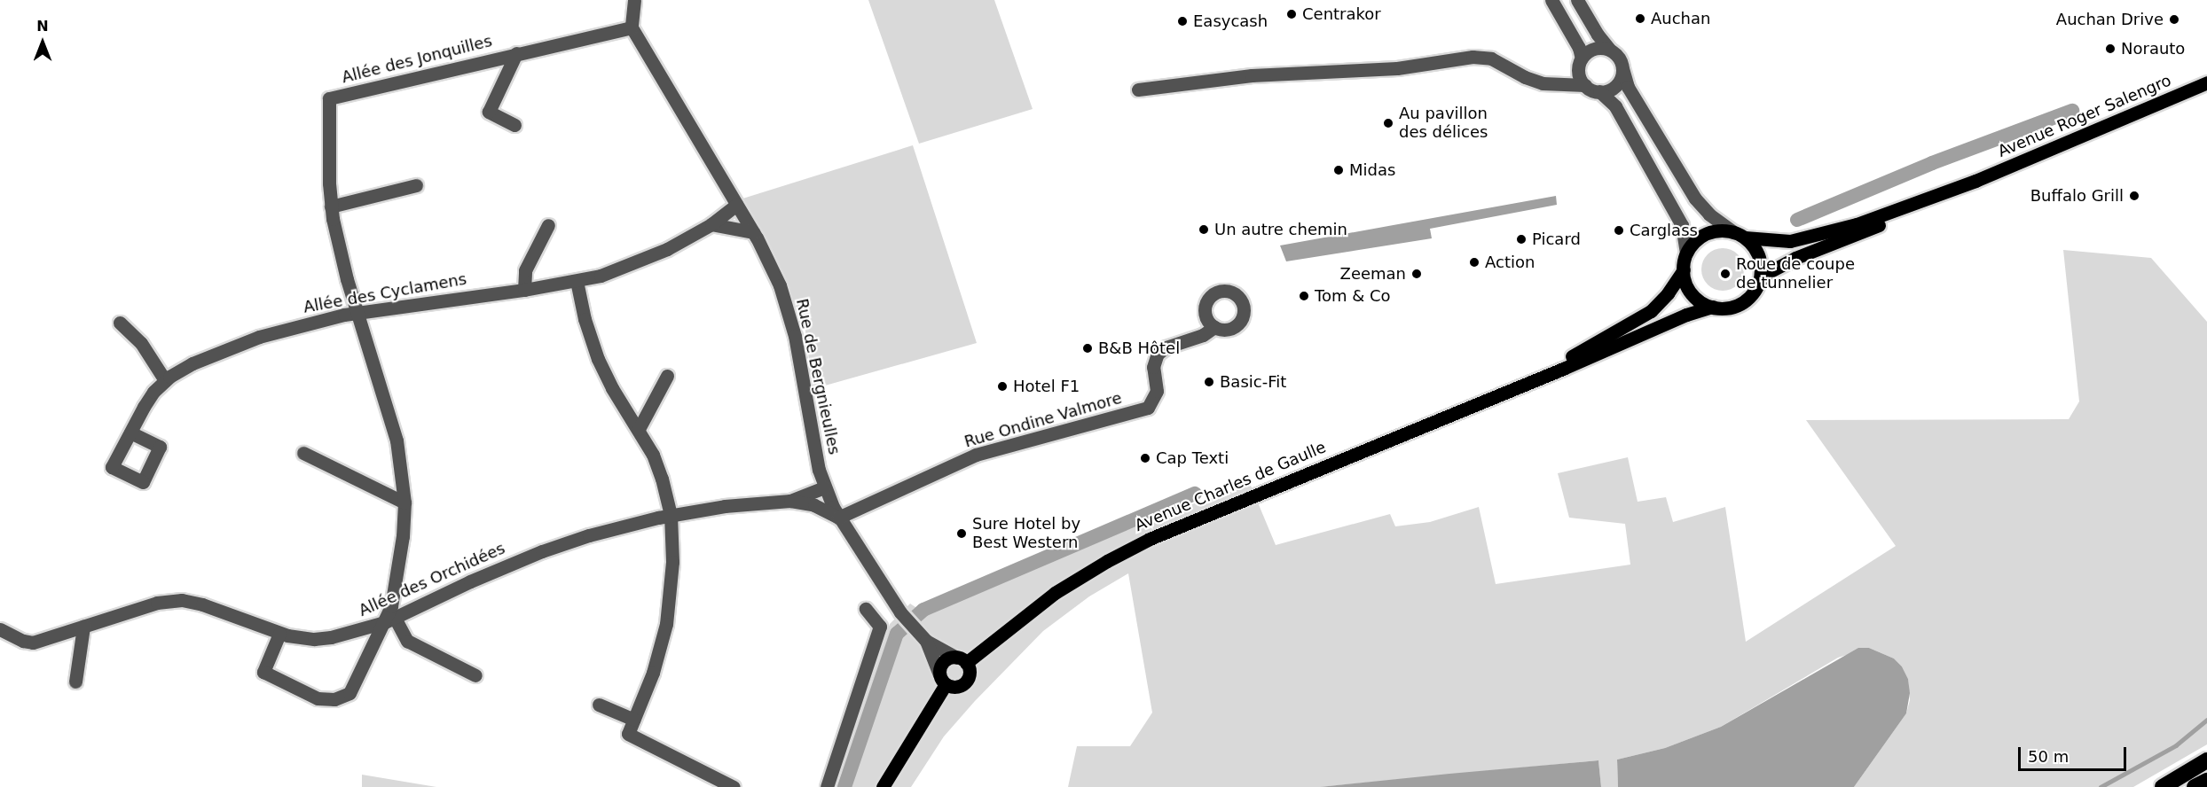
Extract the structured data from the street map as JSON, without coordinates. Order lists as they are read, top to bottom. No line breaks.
{"streets":{"main road":["Avenue Roger Salengro","Avenue Charles de Gaulle"],"street":["Allée des Jonquilles","Allée des Cyclamens","Rue de Bergnieulles","Rue Ondine Valmore","Allée des Orchidées"]},"crossings":[["Allée des Jonquilles","Allée des Cyclamens"],["Allée des Jonquilles","Rue de Bergnieulles"],["Allée des Jonquilles","Allée des Orchidées"],["Avenue Roger Salengro","Avenue Charles de Gaulle"],["Allée des Cyclamens","Rue de Bergnieulles"],["Rue de Bergnieulles","Rue Ondine Valmore"],["Rue de Bergnieulles","Avenue Charles de Gaulle"],["Rue de Bergnieulles","Allée des Orchidées"],["Rue Ondine Valmore","Allée des Orchidées"]],"places":["Centrakor","Auchan","Auchan Drive","Easycash","Norauto","Au pavillon des délices","Midas","Buffalo Grill","Un autre chemin","Carglass","Picard","Action","Zeeman","Roue de coupe de tunnelier","Tom & Co","B&B Hôtel","Basic-Fit","Hotel F1","Cap Texti","Sure Hotel by Best Western"],"scale_bar":"50 m","north":"top"}
